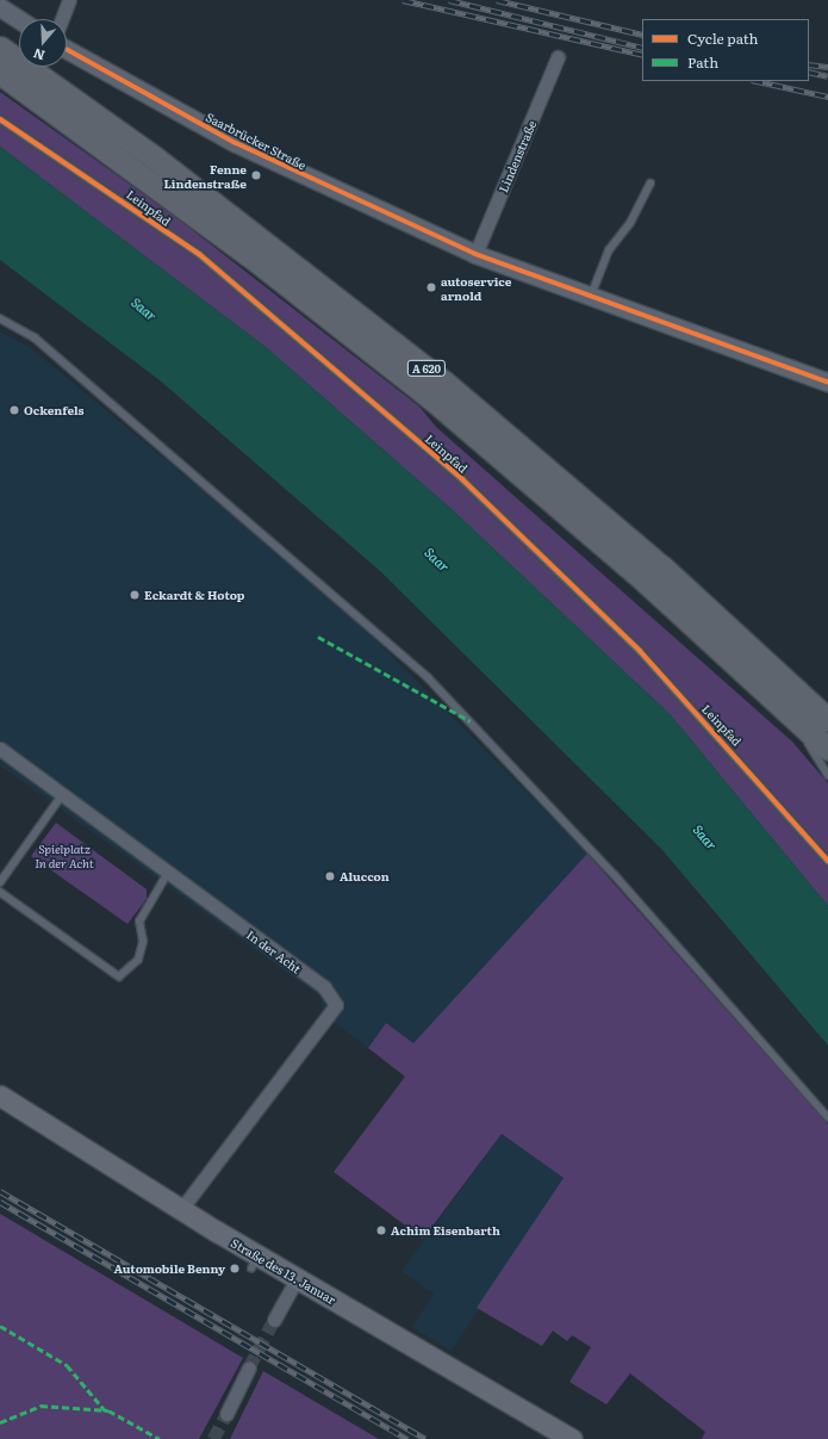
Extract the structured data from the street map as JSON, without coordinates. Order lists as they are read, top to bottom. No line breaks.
{"streets":{"highway":["A 620"],"main road":["Straße des 13. Januar"],"street":["Saarbrücker Straße","Lindenstraße","In der Acht"],"lane":["Leinpfad"]},"crossings":[["Saarbrücker Straße","Lindenstraße"],["In der Acht","Straße des 13. Januar"]],"water":["Saar"],"parks":["Spielplatz In der Acht"],"places":["Fenne Lindenstraße","autoservice arnold","Ockenfels","Eckardt & Hotop","Aluccon","Achim Eisenbarth","Automobile Benny"],"legend":["Cycle path","Path"],"north":"bottom"}
